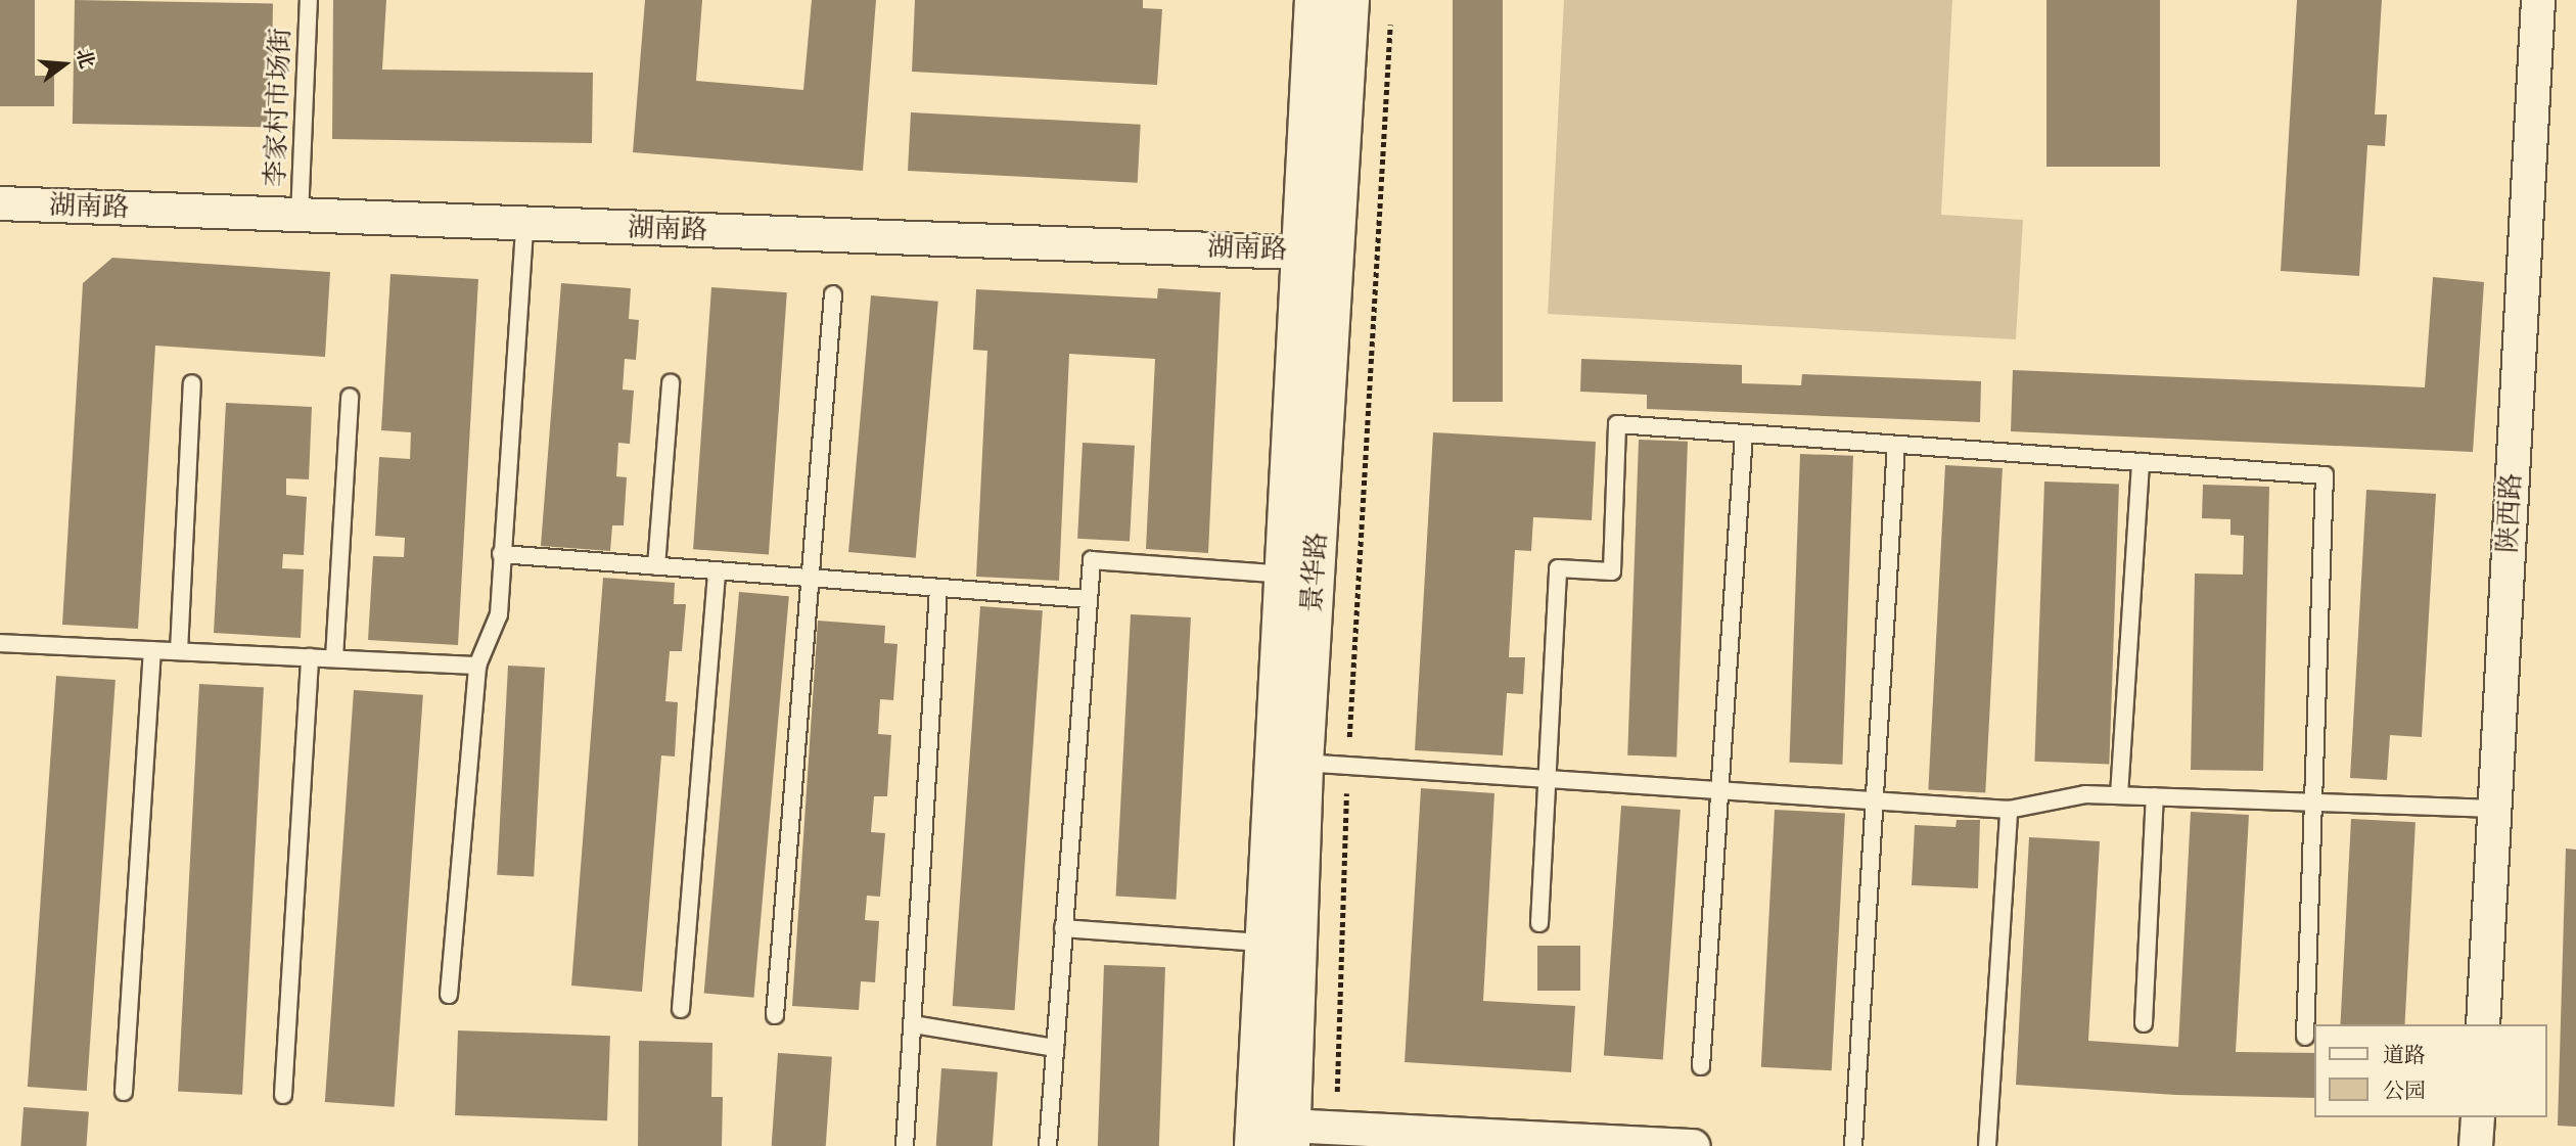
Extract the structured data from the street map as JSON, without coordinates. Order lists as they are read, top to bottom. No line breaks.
{"streets":{"main road":["景华路"],"street":["湖南路","陕西路"],"lane":["李家村市场街"]},"crossings":[["李家村市场街","湖南路"],["湖南路","景华路"]],"legend":["道路","公园"],"north":"right"}
